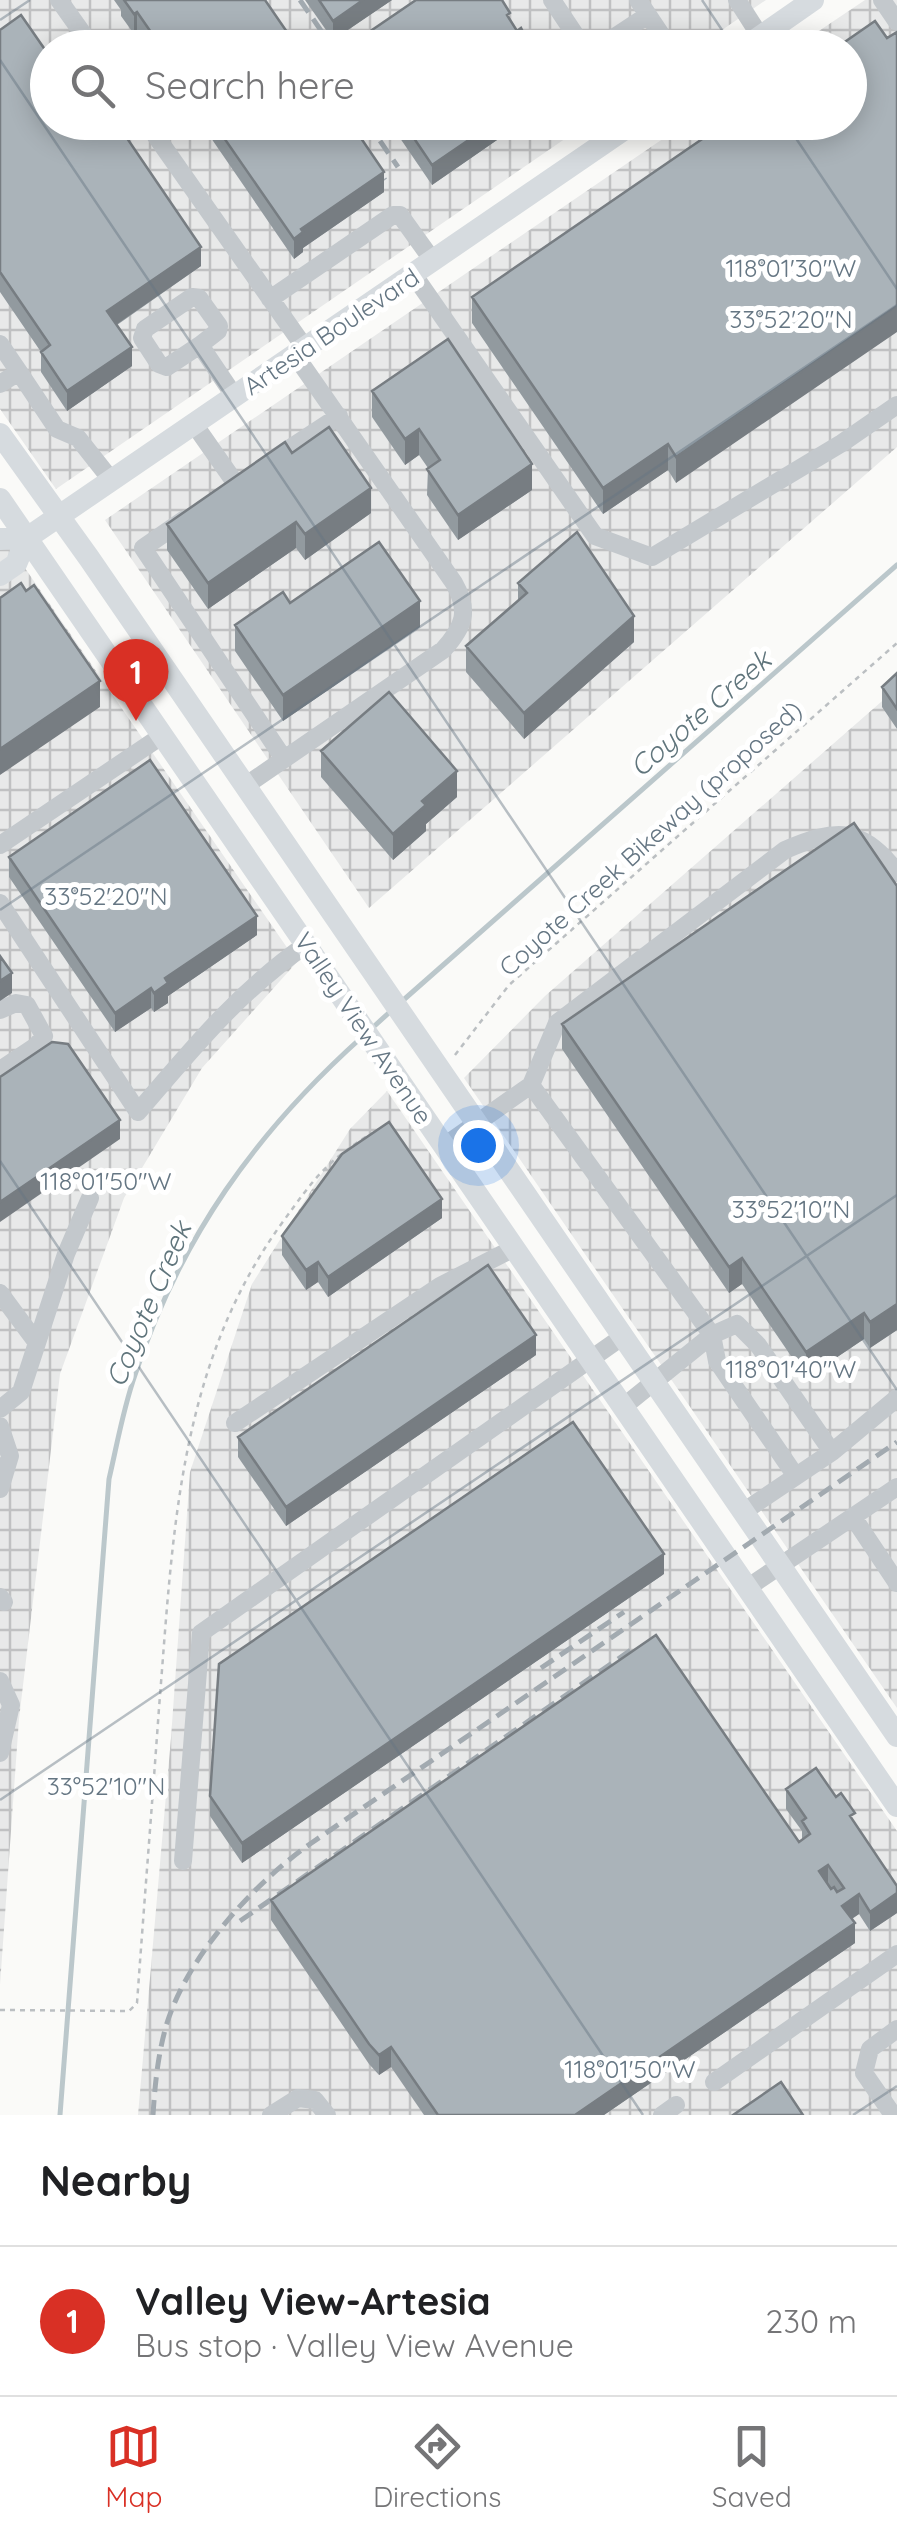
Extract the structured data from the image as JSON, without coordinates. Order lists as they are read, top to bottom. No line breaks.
{"streets":{"main road":["Artesia Boulevard","Valley View Avenue"],"path":["Coyote Creek Bikeway (proposed)"]},"crossings":[["Artesia Boulevard","Valley View Avenue"],["Coyote Creek Bikeway (proposed)","Valley View Avenue"]],"water":["Coyote Creek"],"page":{"search":"Search here","pins":"1","heading":"Nearby","list":[{"mark":"1","name":"Valley View-Artesia","note":"Bus stop · Valley View Avenue","value":"230 m"}],"nav":["Map","Directions","Saved"]},"coordinates":["118°01'30\"W","33°52'20\"N","118°01'50\"W","33°52'10\"N","118°01'40\"W"]}
